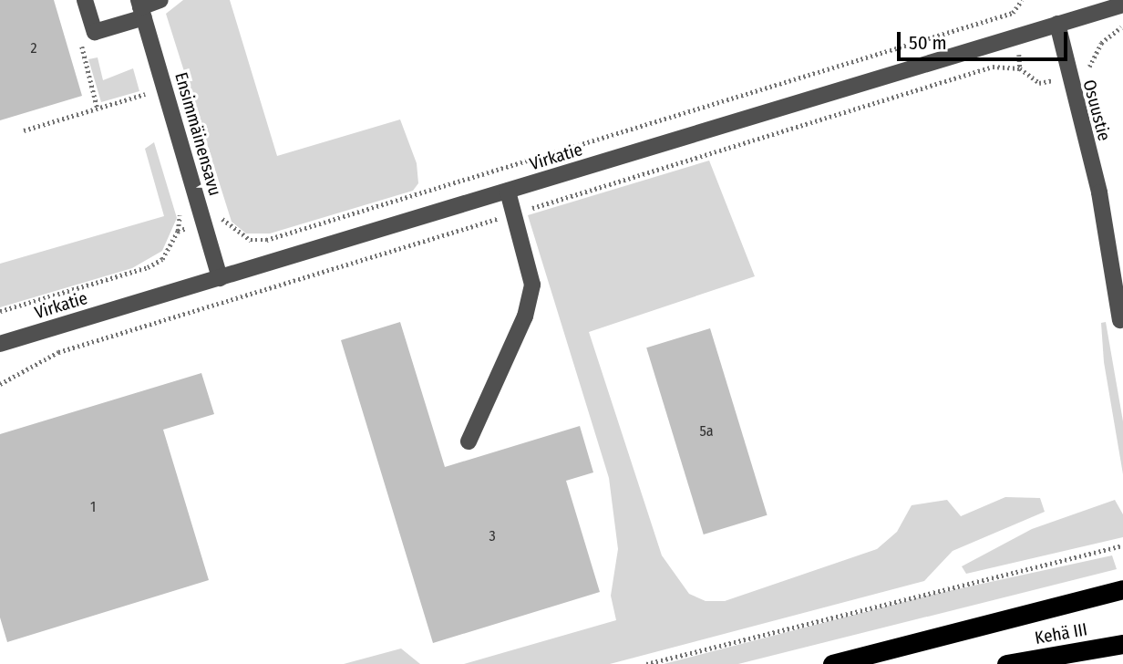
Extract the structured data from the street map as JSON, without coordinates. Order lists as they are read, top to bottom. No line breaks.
{"streets":{"highway":["Kehä III"],"street":["Osuustie","Ensimmäinensavu","Virkatie"]},"crossings":[["Osuustie","Virkatie"],["Ensimmäinensavu","Virkatie"]],"house_numbers":["2","5a","1","3"],"scale_bar":"50 m"}
